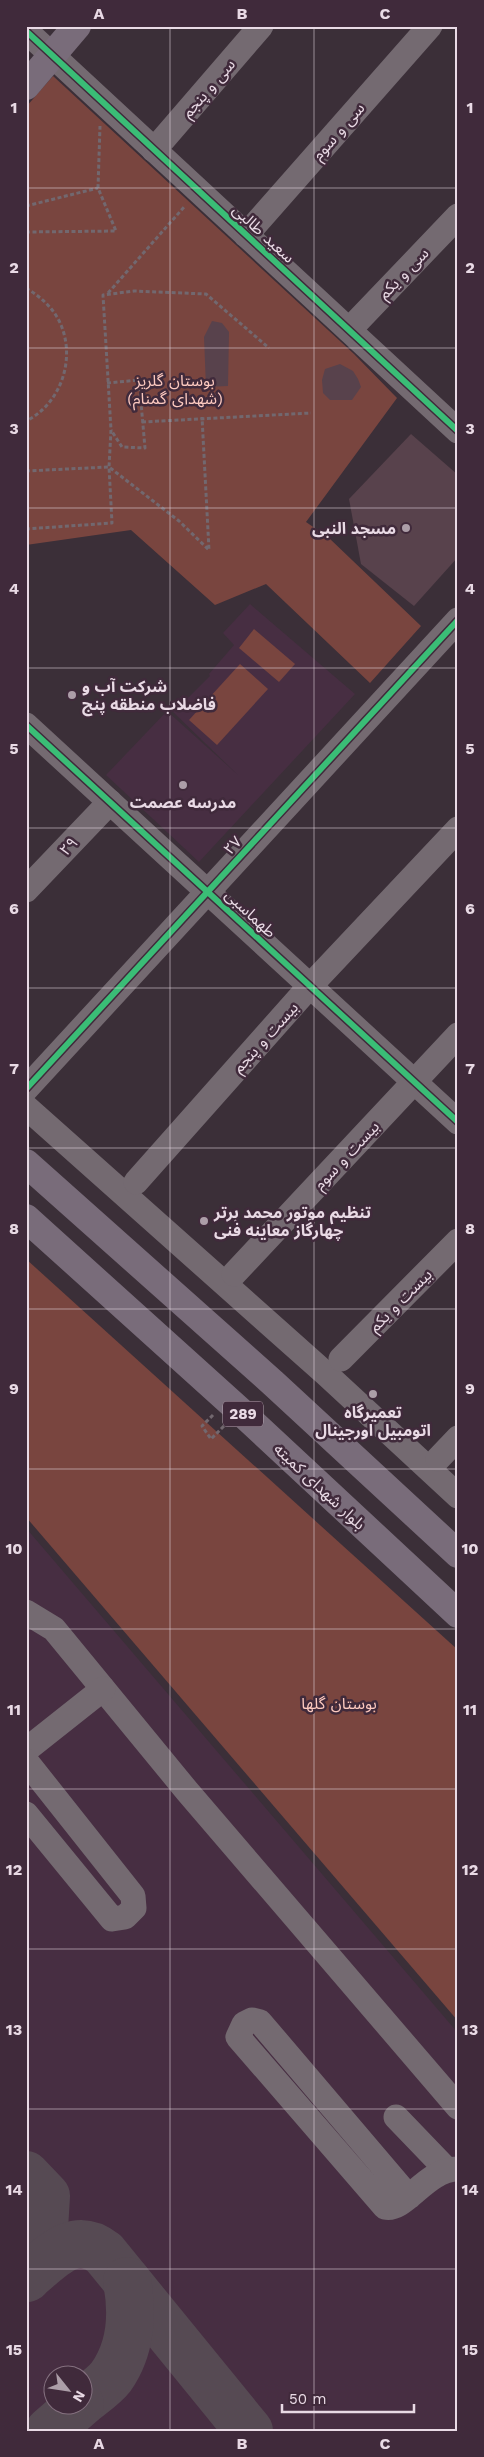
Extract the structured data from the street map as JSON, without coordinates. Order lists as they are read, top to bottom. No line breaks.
{"streets":{"main road":["289","بلوار شهدای کمیته"],"street":["سی و پنجم","سی و سوم","سعید طالبی","سی و یکم","۲۷","۲۹","طهماسبی","بیست و پنجم","بیست و سوم","بیست و یکم"]},"crossings":[["سی و پنجم","سعید طالبی"],["سی و سوم","سعید طالبی"],["سعید طالبی","سی و یکم"],["۲۷","طهماسبی"],["۲۹","طهماسبی"],["طهماسبی","بیست و پنجم"],["طهماسبی","بیست و سوم"]],"parks":["بوستان گلریز (شهدای گمنام)","بوستان گلها"],"places":["مسجد النبی","شرکت آب و فاضلاب منطقه پنج","مدرسه عصمت","تنظیم موتور محمد برتر چهارگاز معاینه فنی","تعمیرگاه اتومبیل اورجینال"],"scale_bar":"50 m","north":"bottom right","grid":{"columns":["A","B","C"],"rows":["1","2","3","4","5","6","7","8","9","10","11","12","13","14","15"]}}
